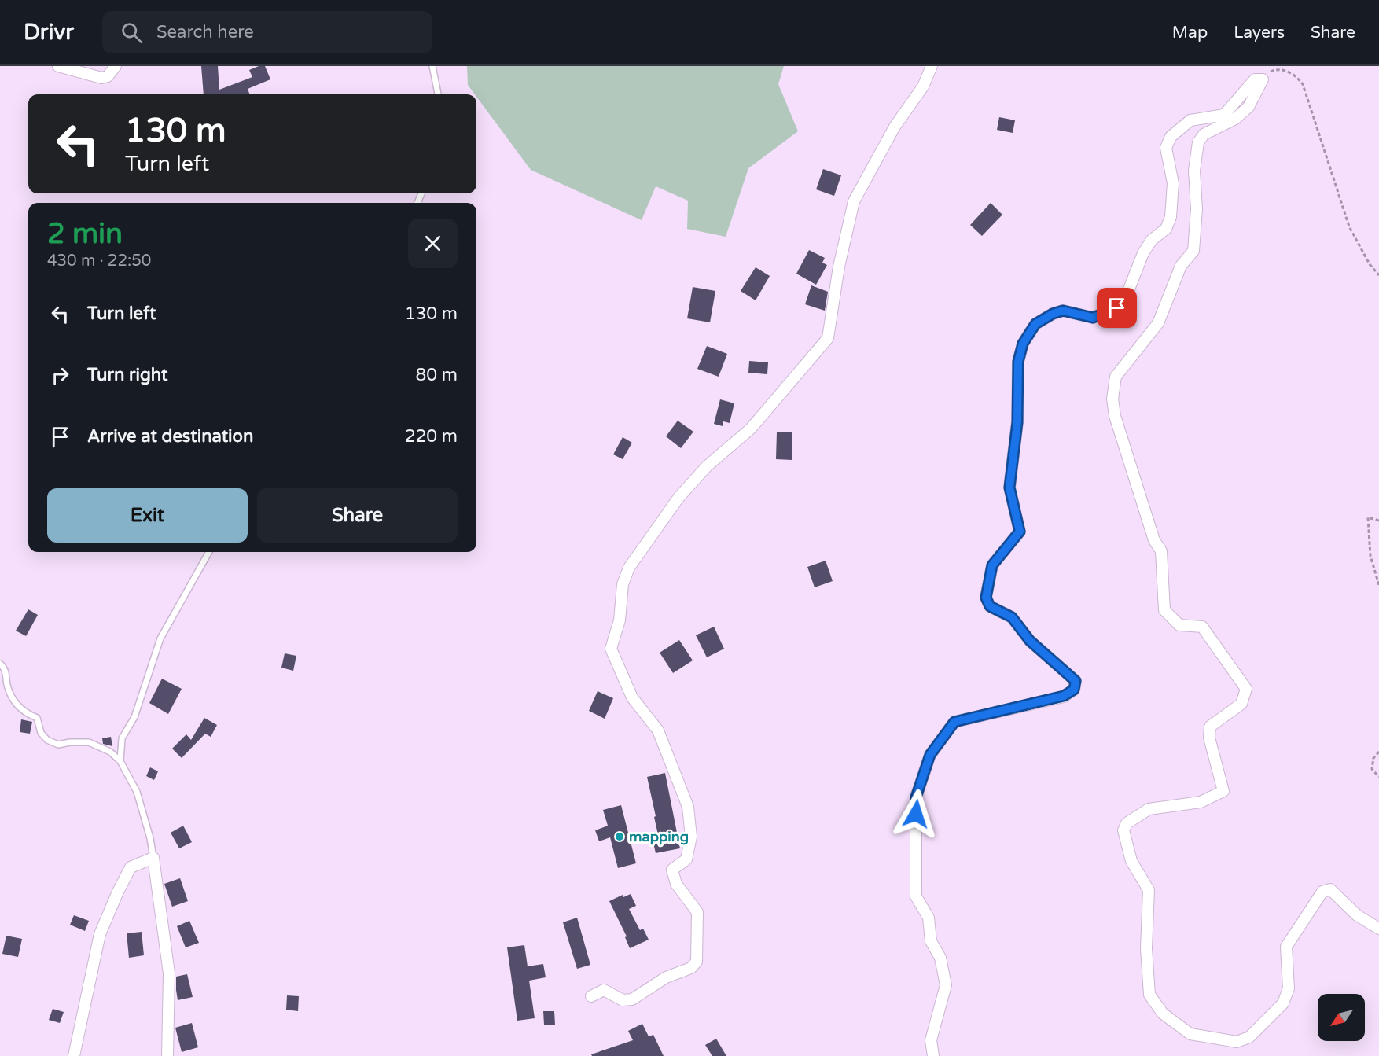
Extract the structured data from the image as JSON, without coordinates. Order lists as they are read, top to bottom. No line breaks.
{"places":["mapping"],"north":"bottom left","page":{"header":"Drivr","search":"Search here","nav":["Map","Layers","Share"],"turn":["130 m","Turn left"],"heading":["2 min","430 m · 22:50"],"list":[{"name":"Turn left","value":"130 m"},{"name":"Turn right","value":"80 m"},{"name":"Arrive at destination","value":"220 m"}],"buttons":["Exit","Share"]}}
